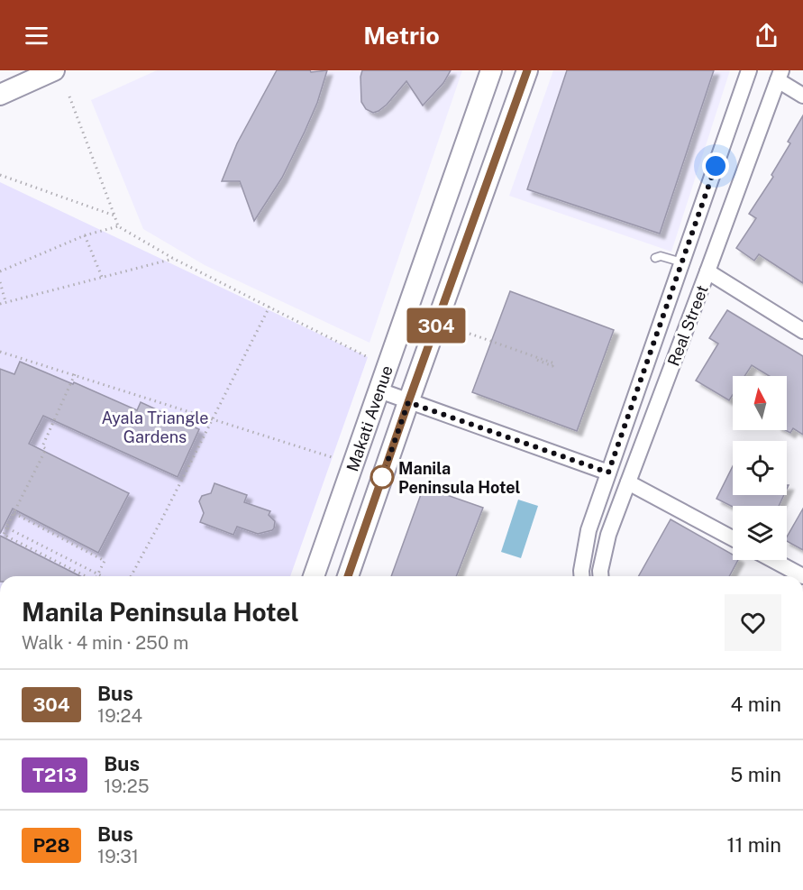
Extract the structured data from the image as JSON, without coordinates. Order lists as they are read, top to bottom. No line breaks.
{"streets":{"main road":["Makati Avenue"],"street":["Real Street"]},"parks":["Ayala Triangle Gardens"],"places":["Manila Peninsula Hotel"],"lines":["bus line 304"],"north":"top","page":{"header":"Metrio","on_map":"304","heading":["Manila Peninsula Hotel","Walk · 4 min · 250 m"],"list":[{"mark":"304","name":"Bus","note":"19:24","value":"4 min"},{"mark":"T213","name":"Bus","note":"19:25","value":"5 min"},{"mark":"P28","name":"Bus","note":"19:31","value":"11 min"}]}}
